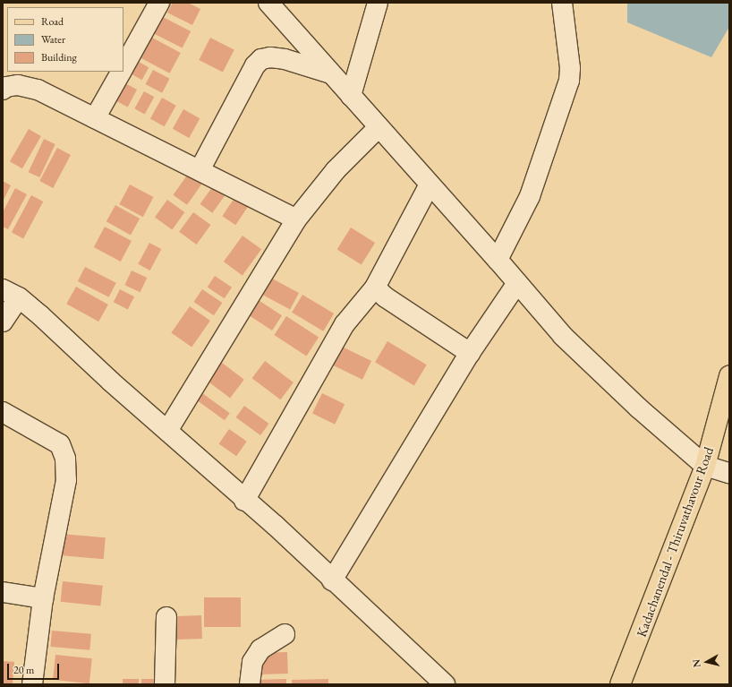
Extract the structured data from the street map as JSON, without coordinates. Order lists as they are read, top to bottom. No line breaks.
{"streets":{"main road":["Kadachanendal - Thiruvathavour Road"]},"legend":["Road","Water","Building"],"scale_bar":"20 m","north":"left"}
